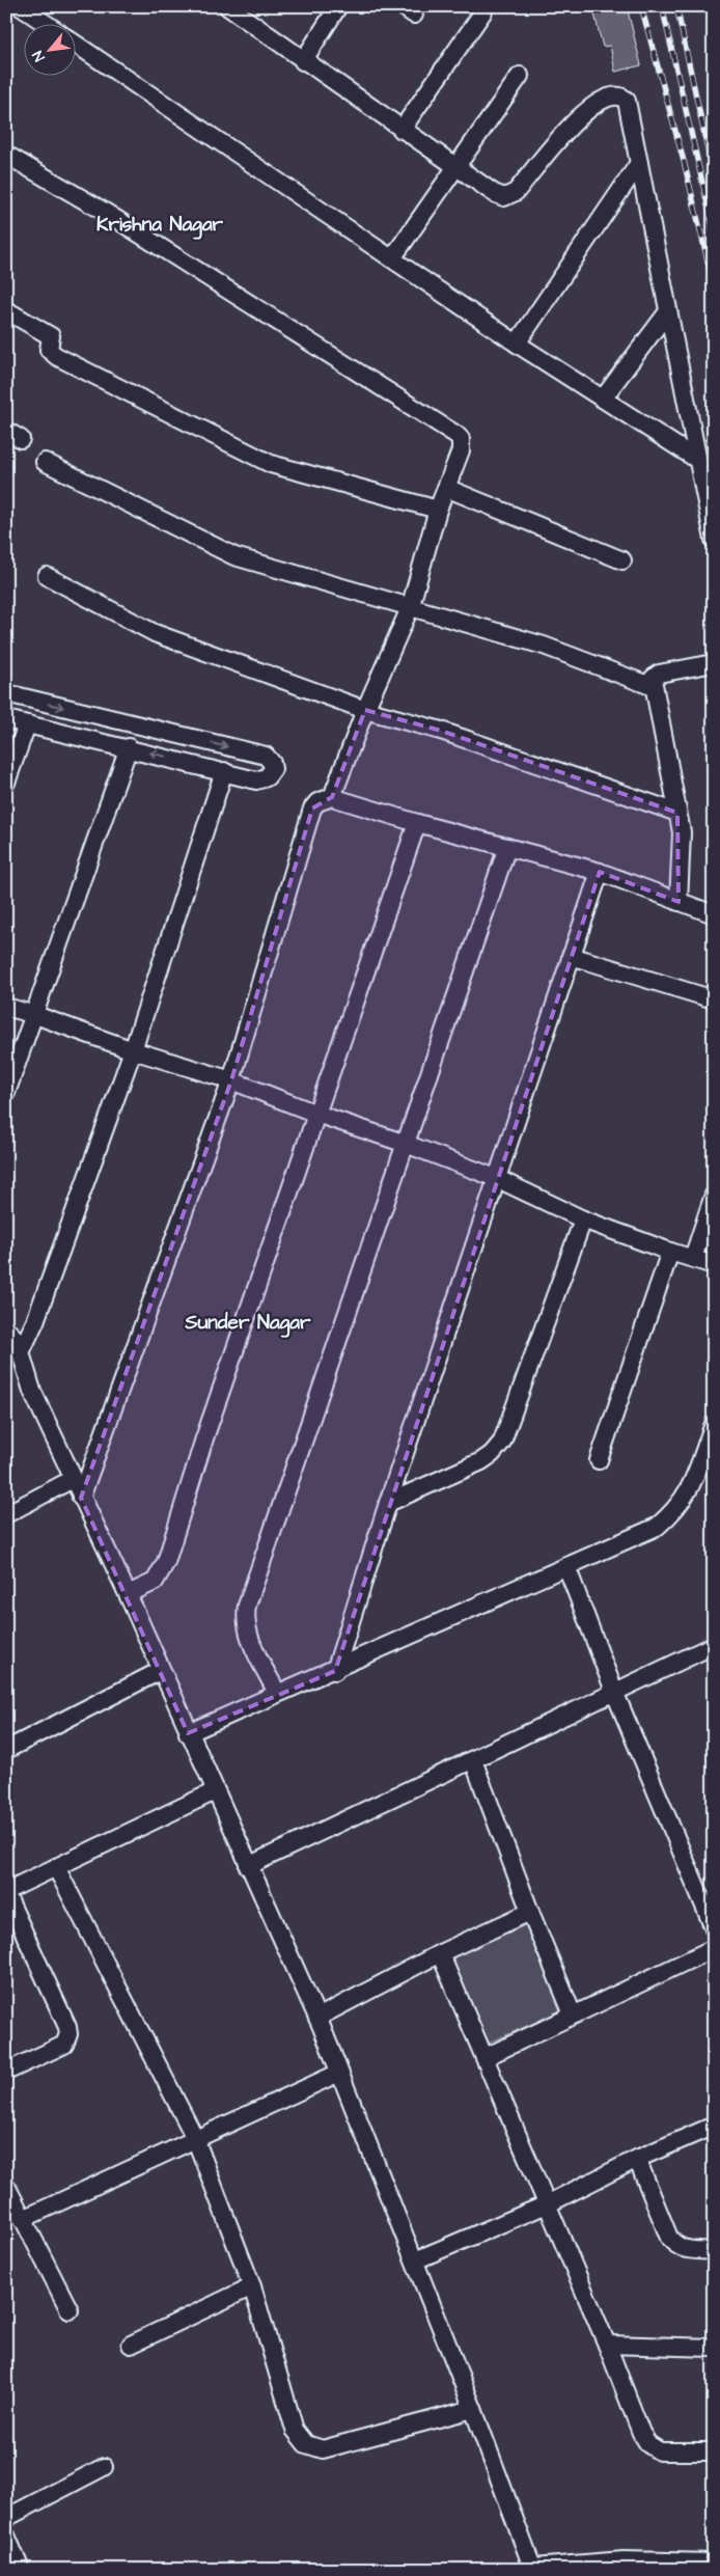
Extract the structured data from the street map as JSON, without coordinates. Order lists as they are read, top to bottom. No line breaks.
{"districts":["Krishna Nagar","Sunder Nagar"],"north":"bottom left"}
